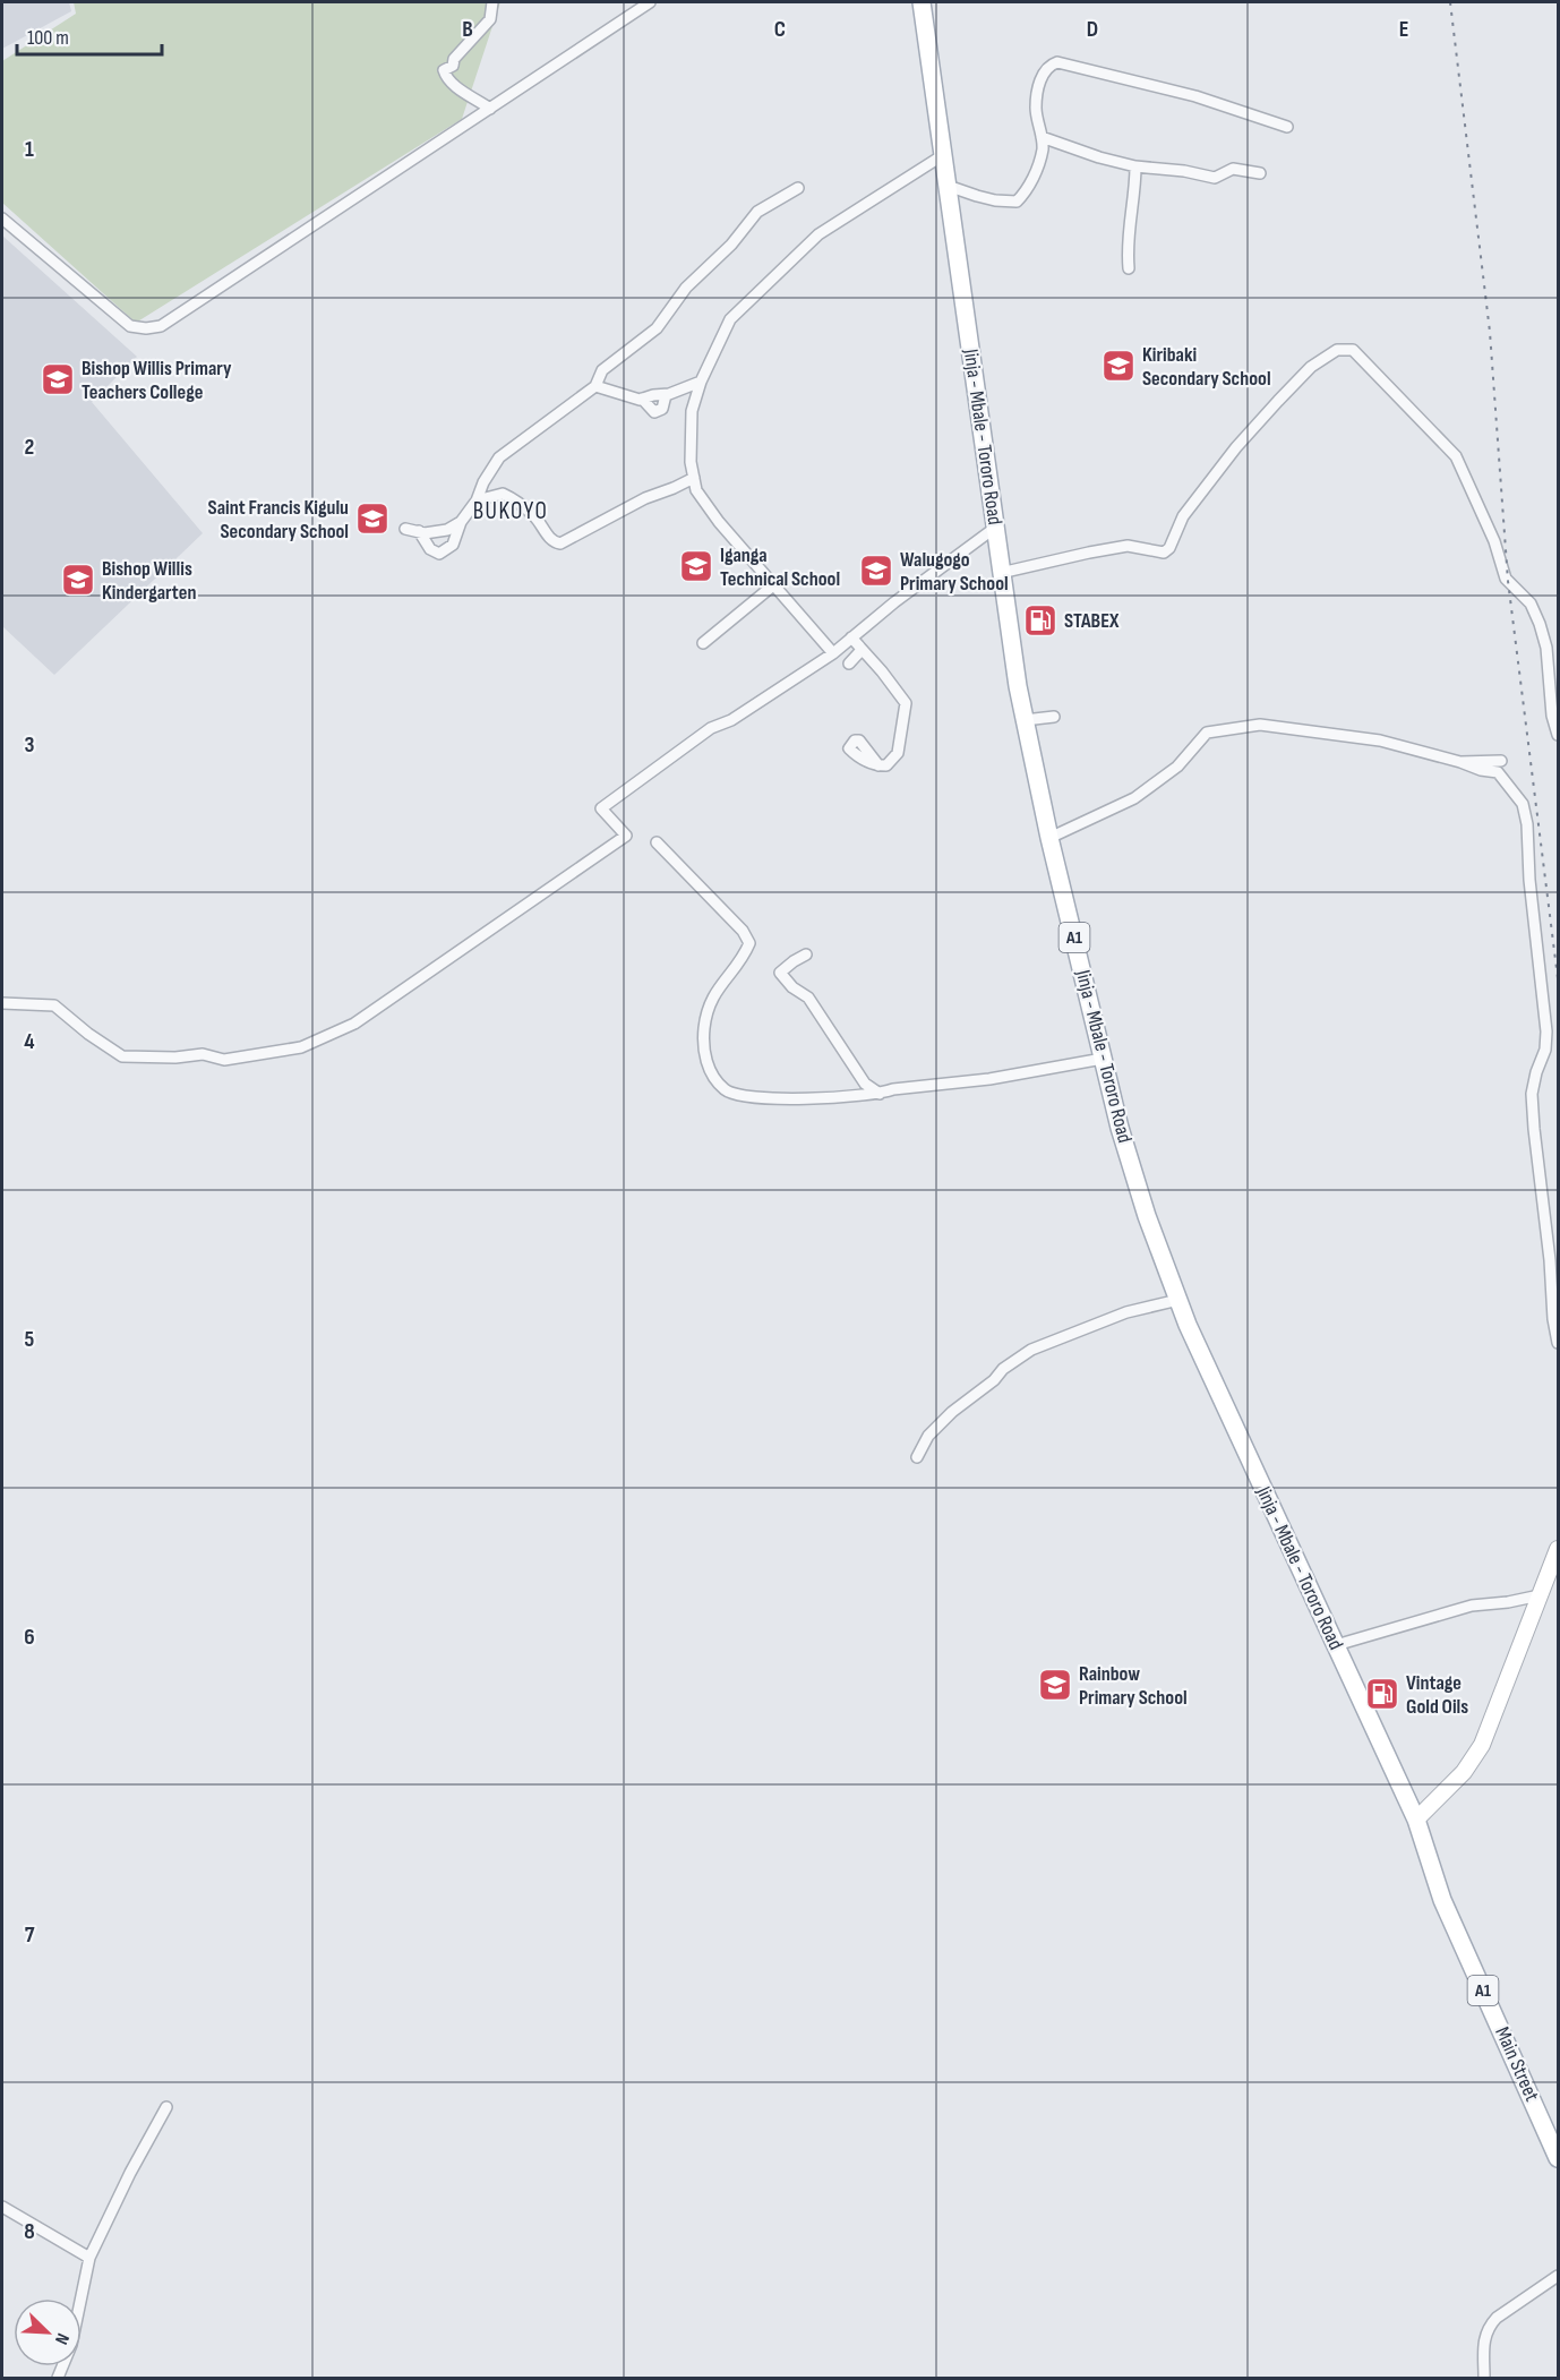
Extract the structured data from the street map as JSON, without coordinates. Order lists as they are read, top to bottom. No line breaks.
{"streets":{"main road":["Jinja - Mbale - Tororo Road","A1","Main Street"]},"crossings":[["Jinja - Mbale - Tororo Road","Main Street"]],"districts":["BUKOYO"],"places":{"school or university":["Kiribaki Secondary School","Bishop Willis Primary Teachers College","Saint Francis Kigulu Secondary School","Iganga Technical School","Walugogo Primary School","Bishop Willis Kindergarten","Rainbow Primary School"],"fuel station":["STABEX","Vintage Gold Oils"]},"scale_bar":"100 m","north":"bottom right","grid":{"columns":["B","C","D","E"],"rows":["1","2","3","4","5","6","7","8"]}}
